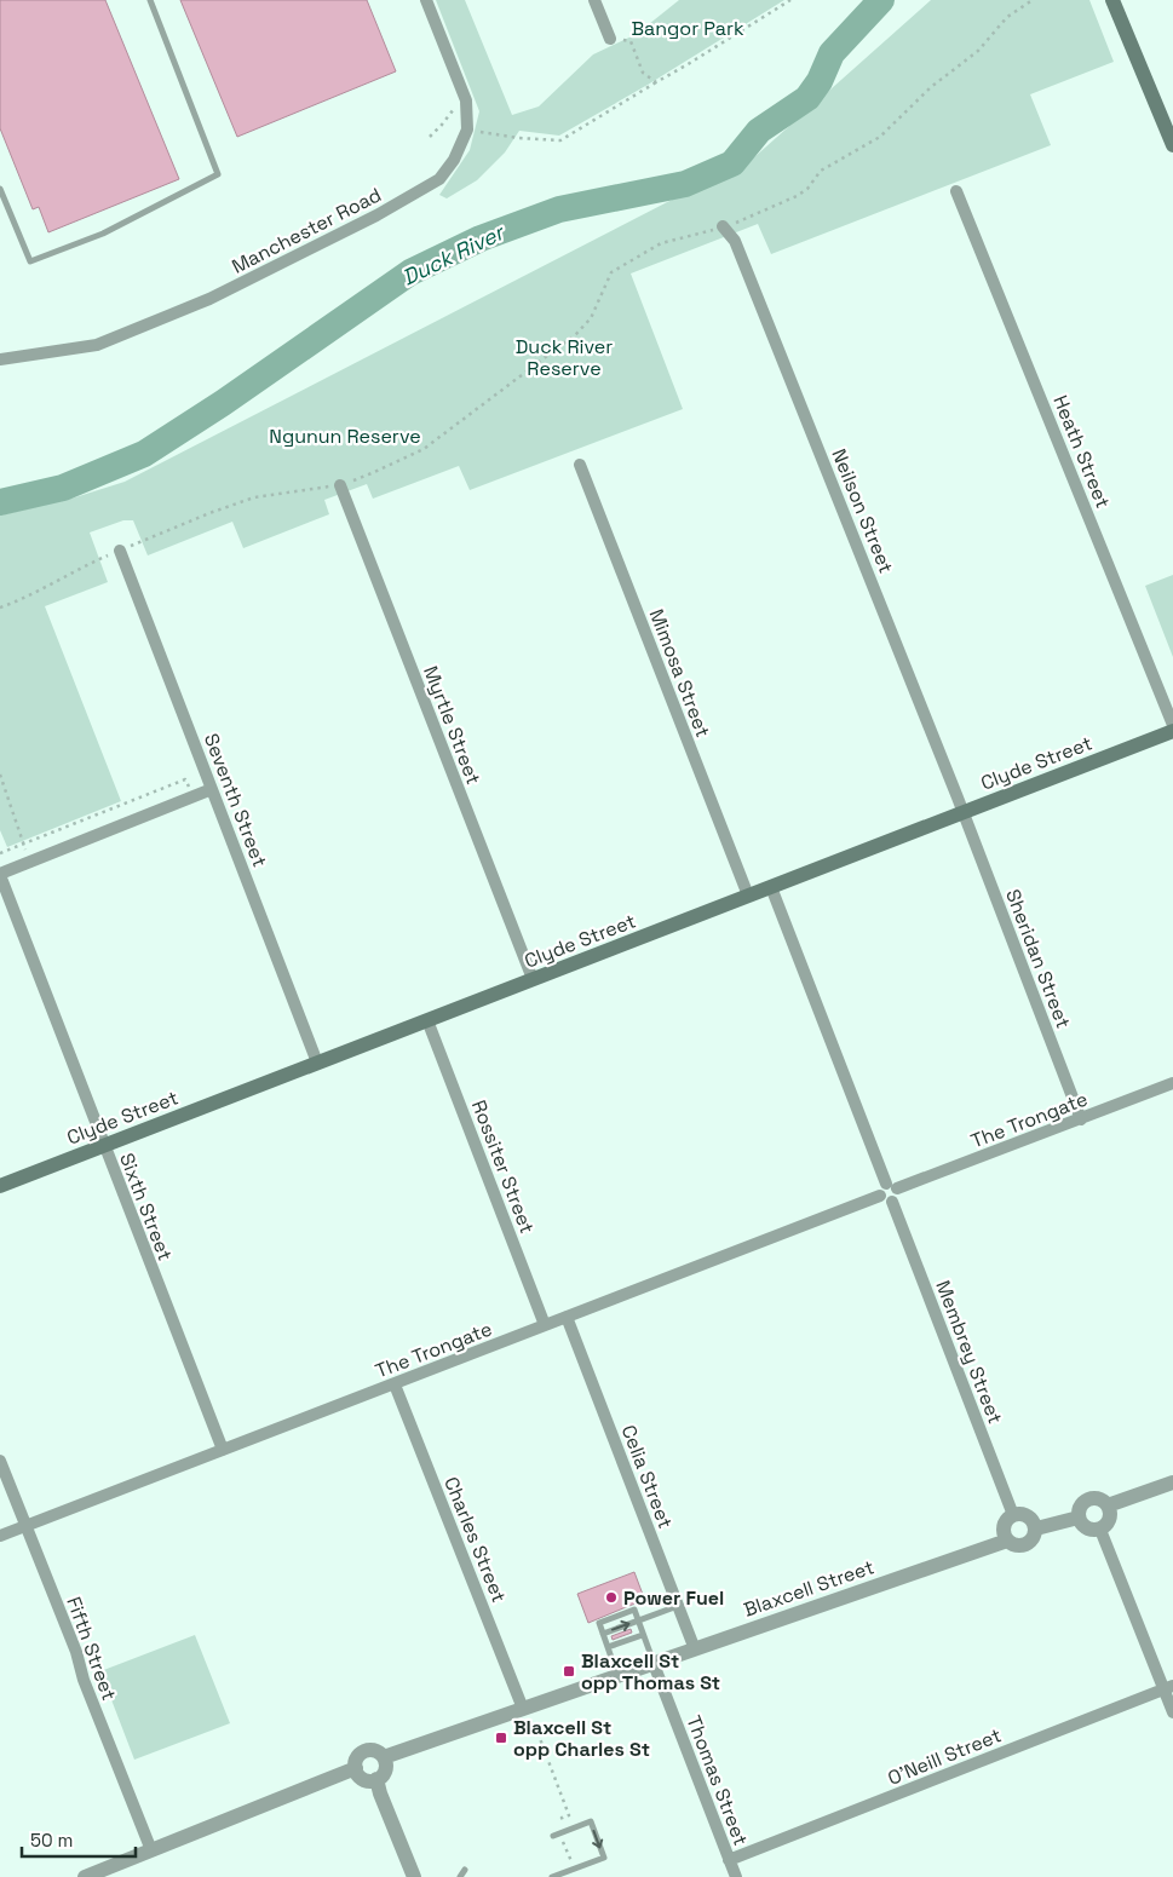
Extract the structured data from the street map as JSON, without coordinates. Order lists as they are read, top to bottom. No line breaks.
{"streets":{"main road":["Clyde Street"],"street":["Manchester Road","Heath Street","Neilson Street","Mimosa Street","Myrtle Street","Seventh Street","Sheridan Street","The Trongate","Rossiter Street","Sixth Street","Membrey Street","Celia Street","Charles Street","Blaxcell Street","Fifth Street","O'Neill Street","Thomas Street"]},"crossings":[["Neilson Street","Clyde Street"],["Neilson Street","Sheridan Street"],["Mimosa Street","Clyde Street"],["Myrtle Street","Clyde Street"],["Clyde Street","Seventh Street"],["Clyde Street","Sheridan Street"],["Clyde Street","Rossiter Street"],["Clyde Street","Sixth Street"],["Sheridan Street","The Trongate"],["The Trongate","Rossiter Street"],["The Trongate","Sixth Street"],["The Trongate","Membrey Street"],["The Trongate","Celia Street"],["The Trongate","Charles Street"],["The Trongate","Fifth Street"],["Membrey Street","Blaxcell Street"],["Celia Street","Blaxcell Street"],["Charles Street","Blaxcell Street"],["Blaxcell Street","Thomas Street"],["O'Neill Street","Thomas Street"]],"water":["Duck River"],"parks":["Bangor Park","Duck River Reserve","Ngunun Reserve"],"places":{"other":["Power Fuel"],"transit":["Blaxcell St opp Thomas St","Blaxcell St opp Charles St"]},"scale_bar":"50 m"}
